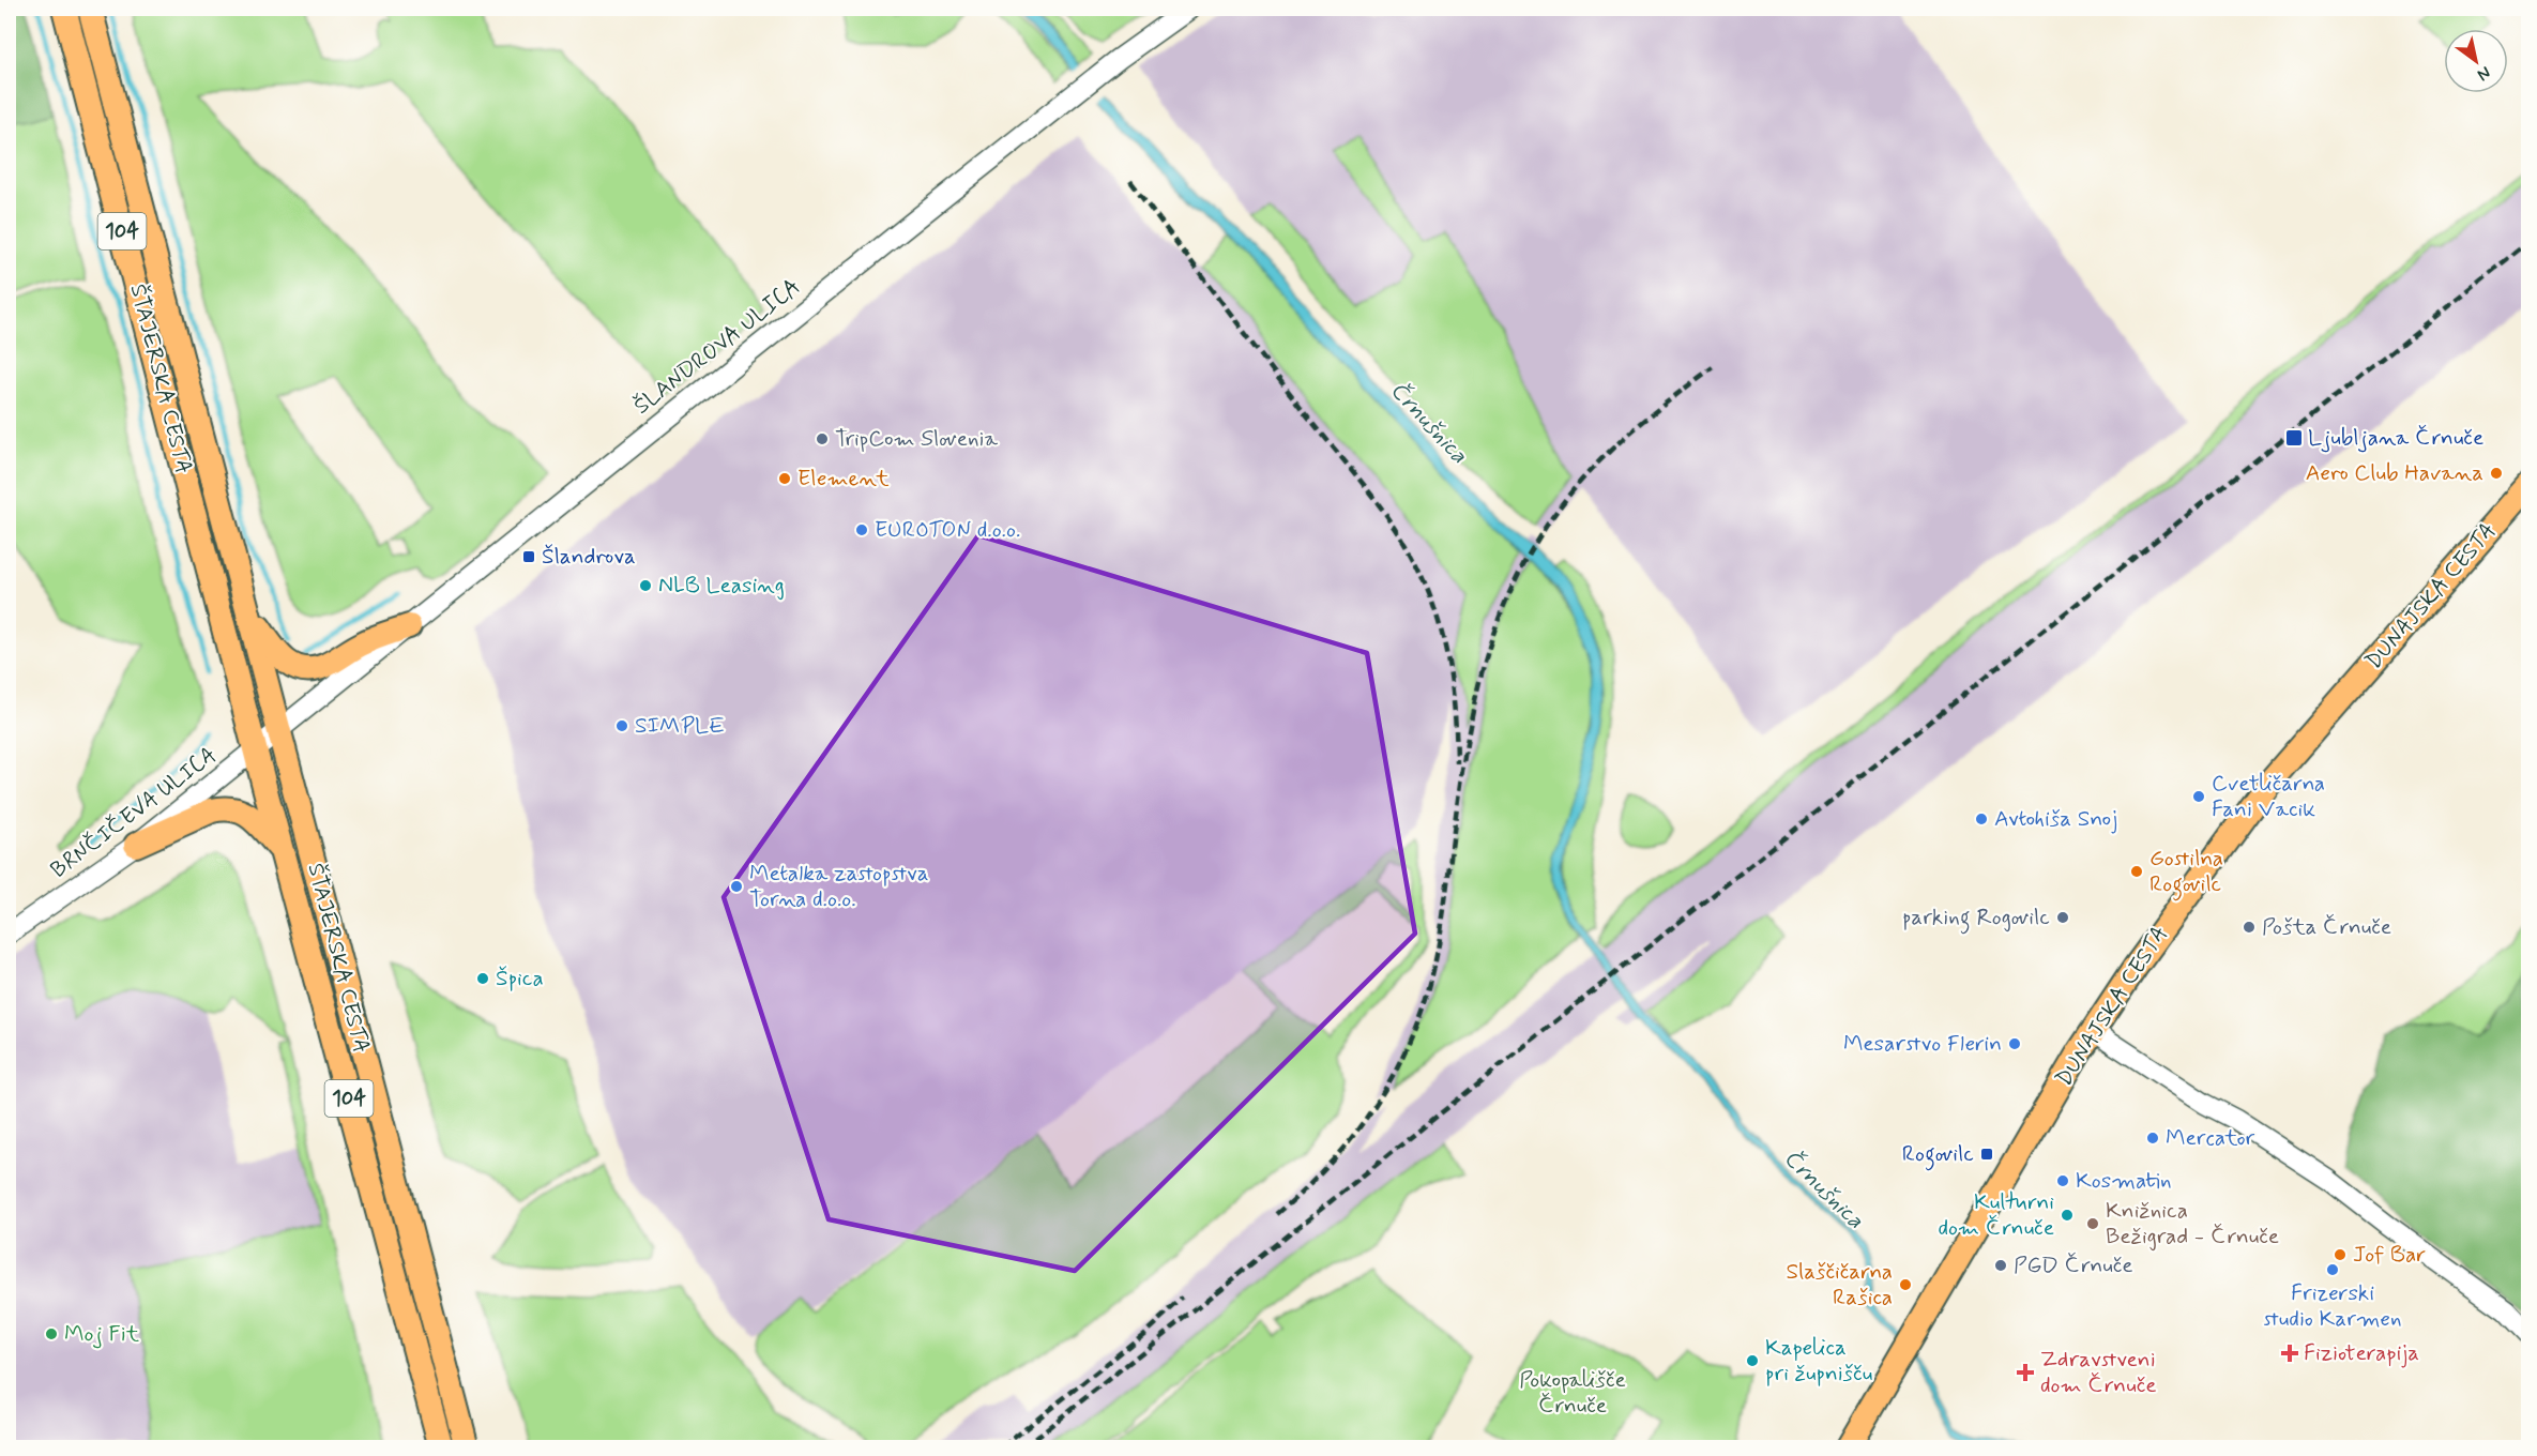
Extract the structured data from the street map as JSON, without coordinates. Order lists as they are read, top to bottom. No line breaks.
{"streets":{"main road":["104","ŠTAJERSKA CESTA","DUNAJSKA CESTA"],"street":["ŠLANDROVA ULICA","BRNČIČEVA ULICA"]},"crossings":[["ŠLANDROVA ULICA","ŠTAJERSKA CESTA"],["ŠTAJERSKA CESTA","BRNČIČEVA ULICA"]],"water":["Črnušnica"],"parks":["Pokopališče Črnuče"],"places":{"transit":["Ljubljana Črnuče","Šlandrova","Rogovilc"],"other":["TripCom Slovenia","Aero Club Havana","Element","EUROTON d.o.o.","NLB Leasing","SIMPLE","Cvetličarna Fani Vacik","Avtohiša Snoj","Gostilna Rogovilc","Metalka zastopstva Torna d.o.o.","parking Rogovilc","Pošta Črnuče","Špica","Mesarstvo Flerin","Mercator","Kosmatin","Kulturni dom Črnuče","Knižnica Bežigrad - Črnuče","Jof Bar","PGD Črnuče","Frizerski studio Karmen","Slaščičarna Rašica","Moj Fit","Kapelica pri župnišču"],"health":["Fizioterapija","Zdravstveni dom Črnuče"]},"north":"bottom right"}
